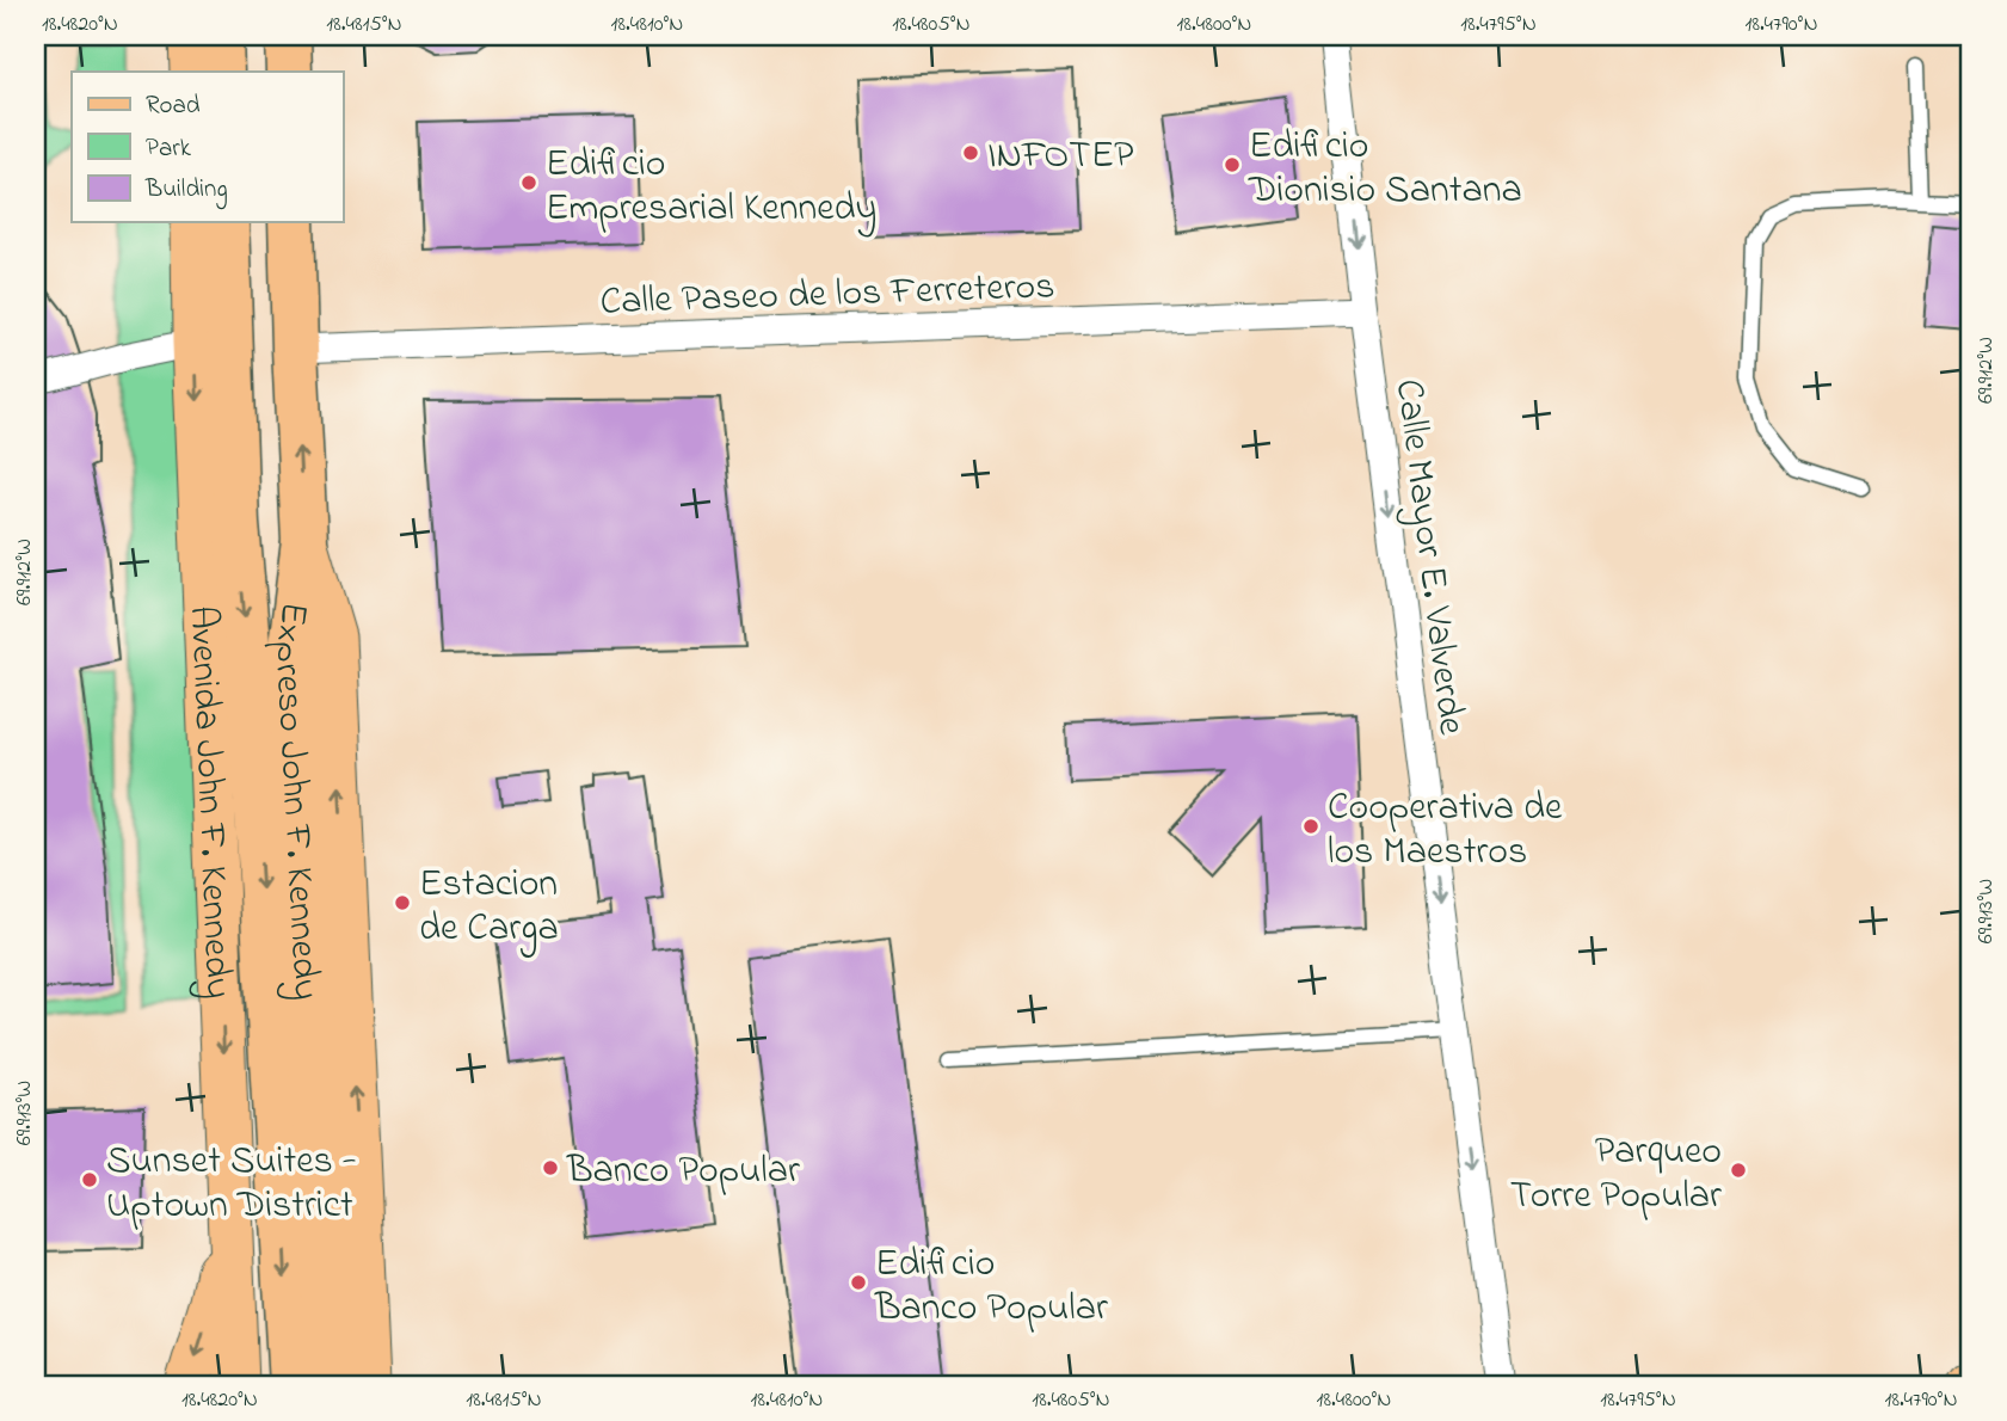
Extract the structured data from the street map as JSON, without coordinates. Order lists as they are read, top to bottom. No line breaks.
{"streets":{"highway":["Expreso John F. Kennedy"],"main road":["Avenida John F. Kennedy"],"street":["Calle Paseo de los Ferreteros","Calle Mayor E. Valverde"]},"crossings":[["Calle Paseo de los Ferreteros","Calle Mayor E. Valverde"],["Calle Paseo de los Ferreteros","Expreso John F. Kennedy"]],"one_way":["Calle Mayor E. Valverde"],"places":["INFOTEP","Edificio Dionisio Santana","Edificio Empresarial Kennedy","Cooperativa de los Maestros","Estacion de Carga","Banco Popular","Parqueo Torre Popular","Sunset Suites - Uptown District","Edificio Banco Popular"],"legend":["Road","Park","Building"],"coordinates":["18.4820°N","18.4815°N","18.4810°N","18.4805°N","18.4800°N","18.4795°N","18.4790°N","69.912°W","69.913°W"]}
